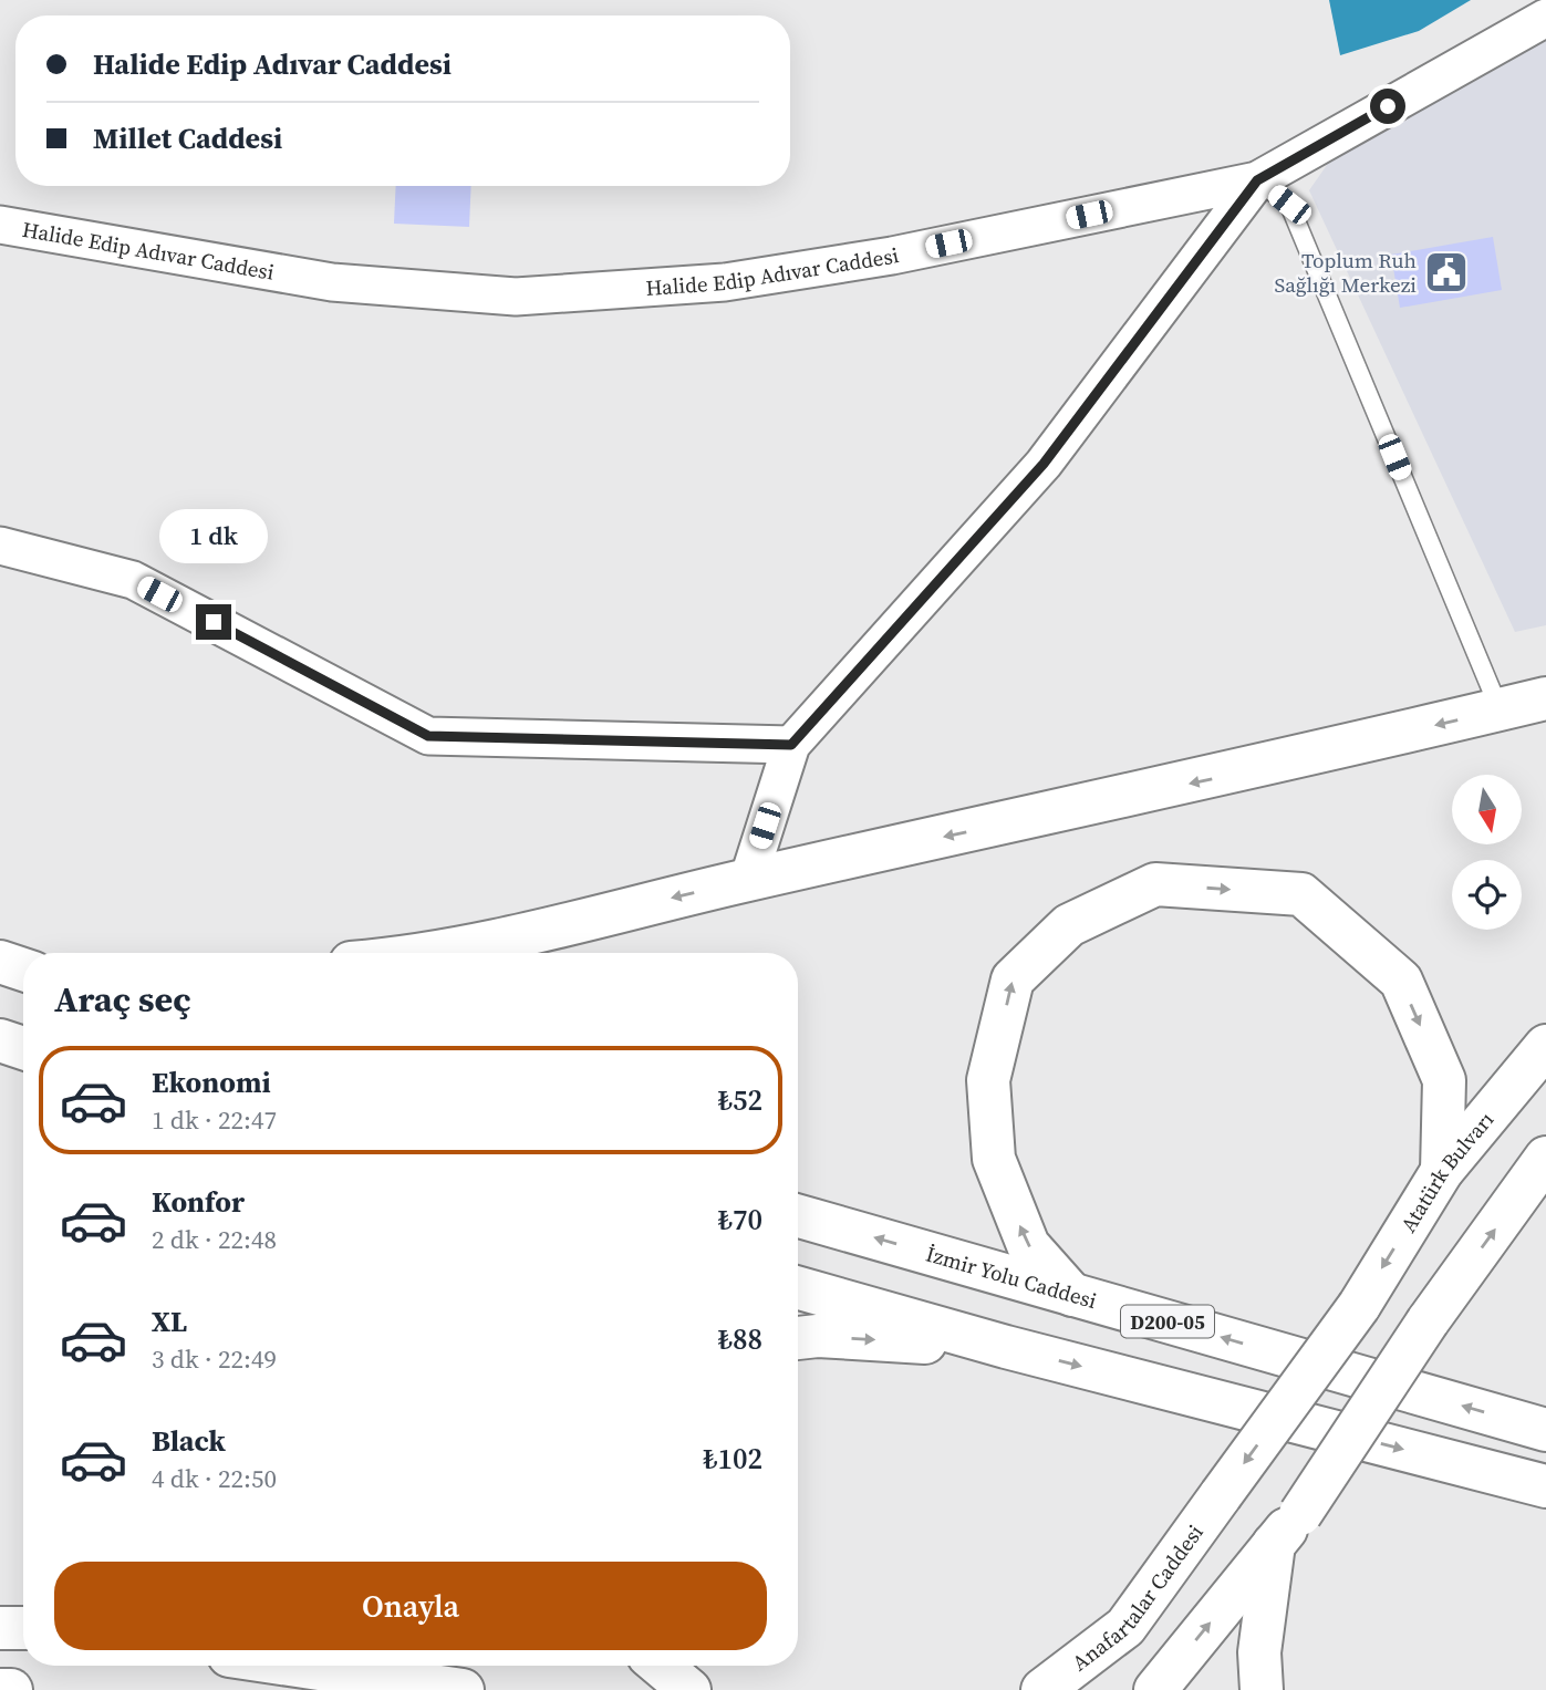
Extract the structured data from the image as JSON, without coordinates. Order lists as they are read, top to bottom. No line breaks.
{"streets":{"main road":["Atatürk Bulvarı","İzmir Yolu Caddesi","D200-05","Anafartalar Caddesi"],"street":["Halide Edip Adıvar Caddesi"]},"crossings":[["Atatürk Bulvarı","Anafartalar Caddesi"]],"places":{"public building":["Toplum Ruh Sağlığı Merkezi"]},"north":"bottom","page":{"banner":["Halide Edip Adıvar Caddesi","Millet Caddesi"],"bubble":"1 dk","heading":"Araç seç","list":[{"name":"Ekonomi","note":"1 dk · 22:47","value":"₺52"},{"name":"Konfor","note":"2 dk · 22:48","value":"₺70"},{"name":"XL","note":"3 dk · 22:49","value":"₺88"},{"name":"Black","note":"4 dk · 22:50","value":"₺102"}],"buttons":"Onayla"}}
